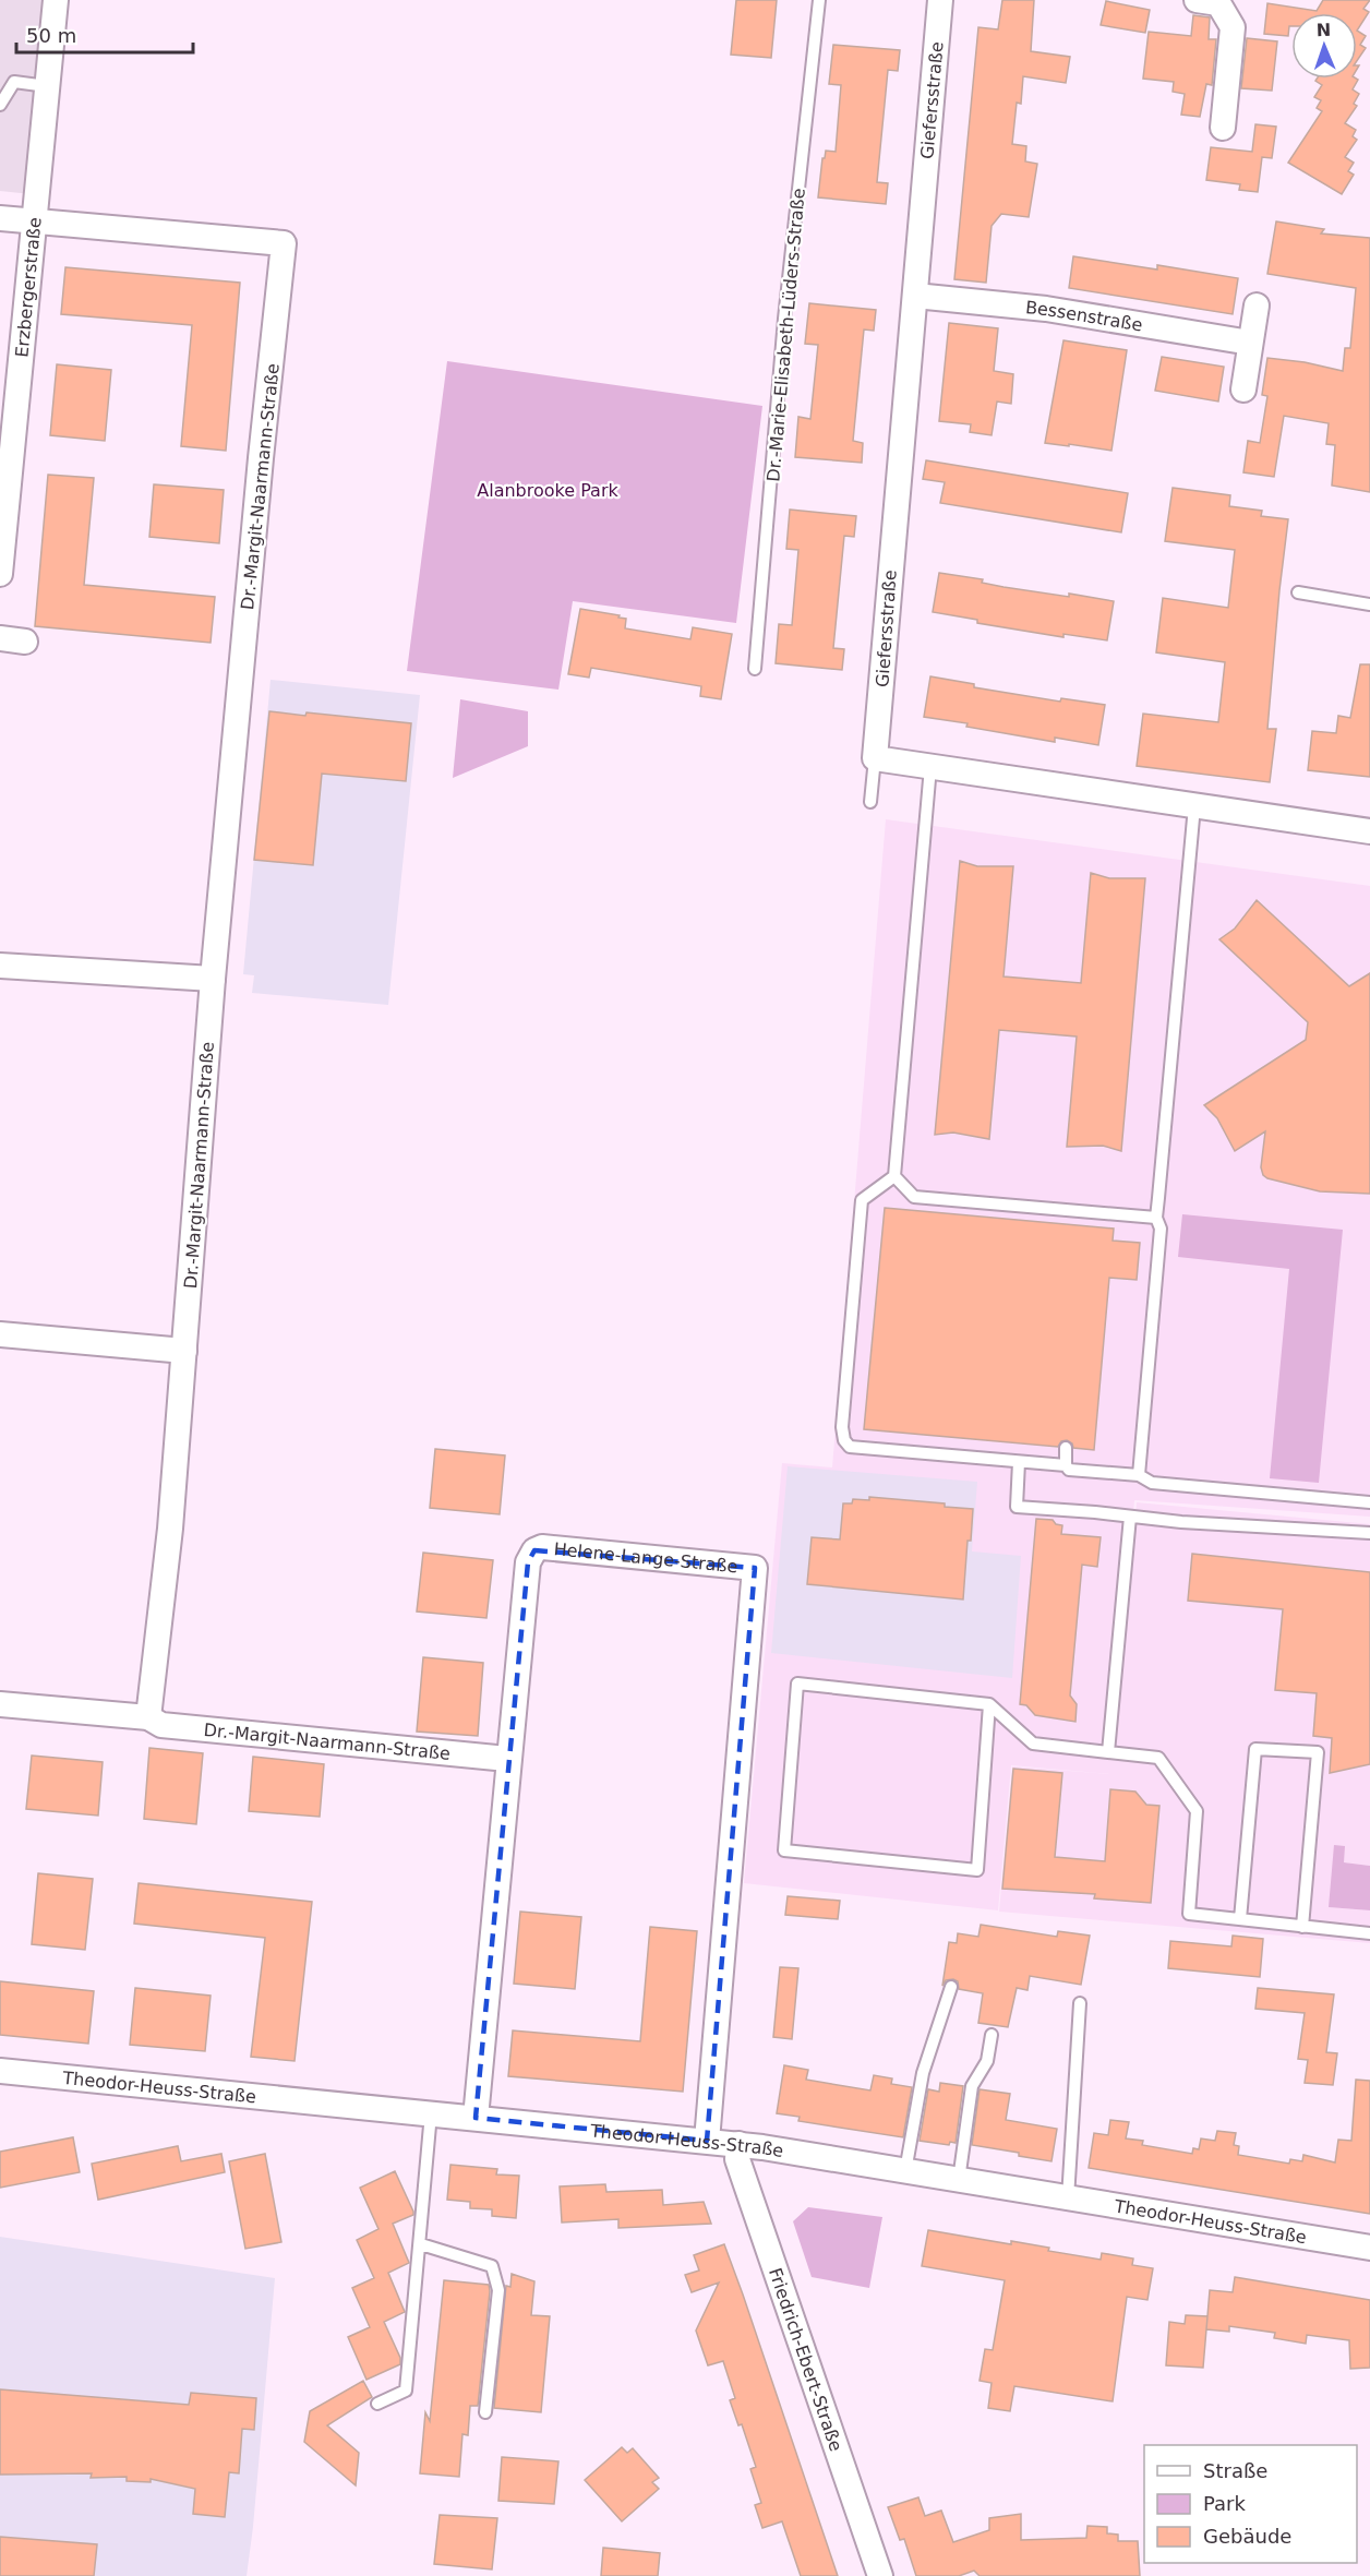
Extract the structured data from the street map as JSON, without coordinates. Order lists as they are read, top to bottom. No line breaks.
{"streets":{"street":["Giefersstraße","Erzbergerstraße","Bessenstraße","Dr.-Margit-Naarmann-Straße","Helene-Lange-Straße","Theodor-Heuss-Straße","Friedrich-Ebert-Straße"],"lane":["Dr.-Marie-Elisabeth-Lüders-Straße"]},"crossings":[["Giefersstraße","Bessenstraße"],["Erzbergerstraße","Dr.-Margit-Naarmann-Straße"],["Dr.-Margit-Naarmann-Straße","Helene-Lange-Straße"],["Helene-Lange-Straße","Theodor-Heuss-Straße"],["Theodor-Heuss-Straße","Friedrich-Ebert-Straße"]],"parks":["Alanbrooke Park"],"legend":["Straße","Park","Gebäude"],"scale_bar":"50 m","north":"top"}
